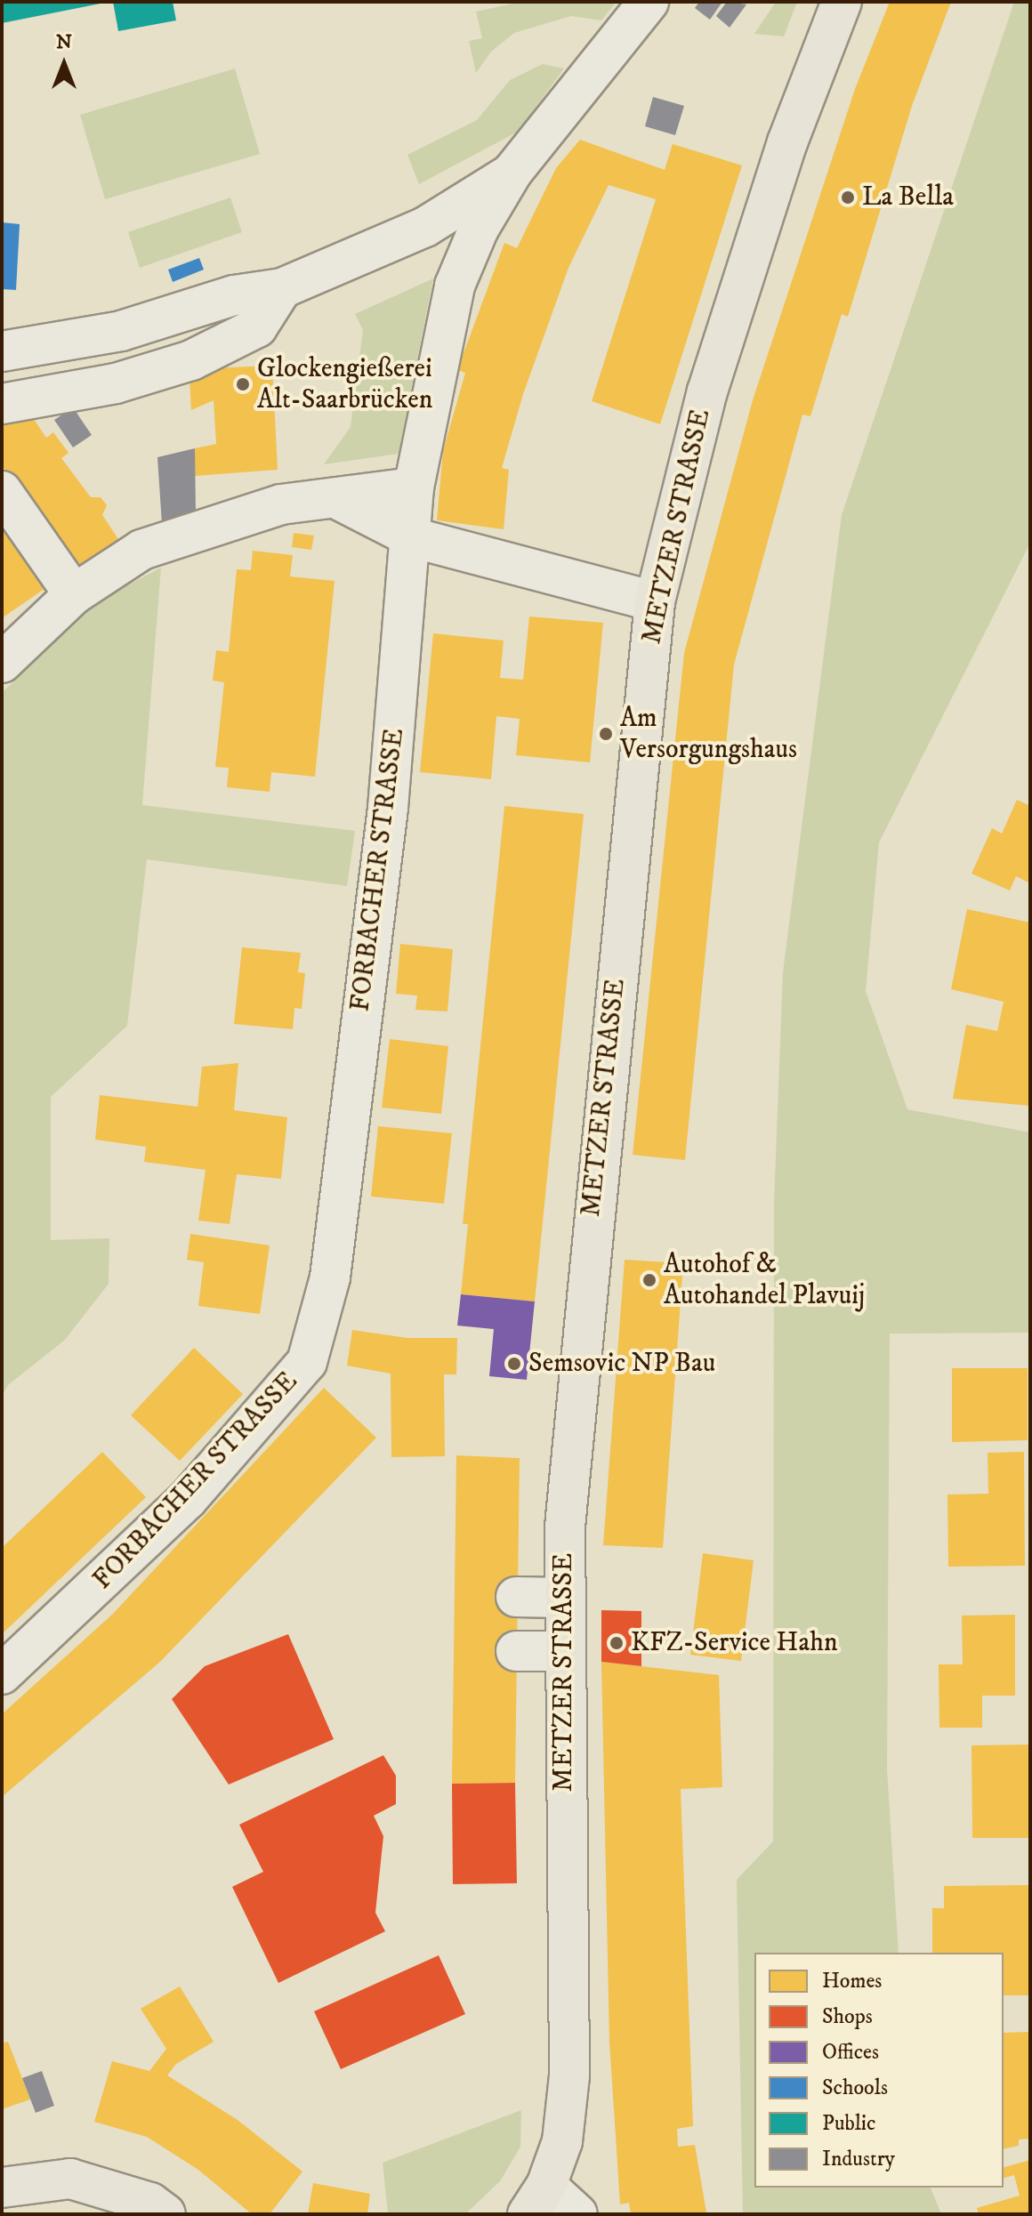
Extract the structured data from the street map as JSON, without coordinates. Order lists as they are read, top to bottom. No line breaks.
{"streets":{"main road":["METZER STRASSE"],"street":["FORBACHER STRASSE"]},"places":["La Bella","Glockengießerei Alt-Saarbrücken","Am Versorgungshaus","Autohof & Autohandel Plavuij","Semsovic NP Bau","KFZ-Service Hahn"],"legend":["Homes","Shops","Offices","Schools","Public","Industry"],"north":"top"}
